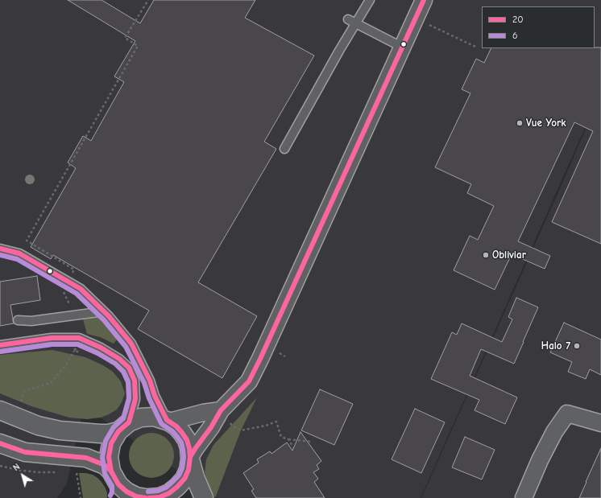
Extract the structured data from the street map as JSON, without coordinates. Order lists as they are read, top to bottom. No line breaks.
{"places":["Vue York","Obliviar","Halo 7"],"lines":["transit line 20","transit line 6"],"legend":["20","6"],"north":"top left"}
